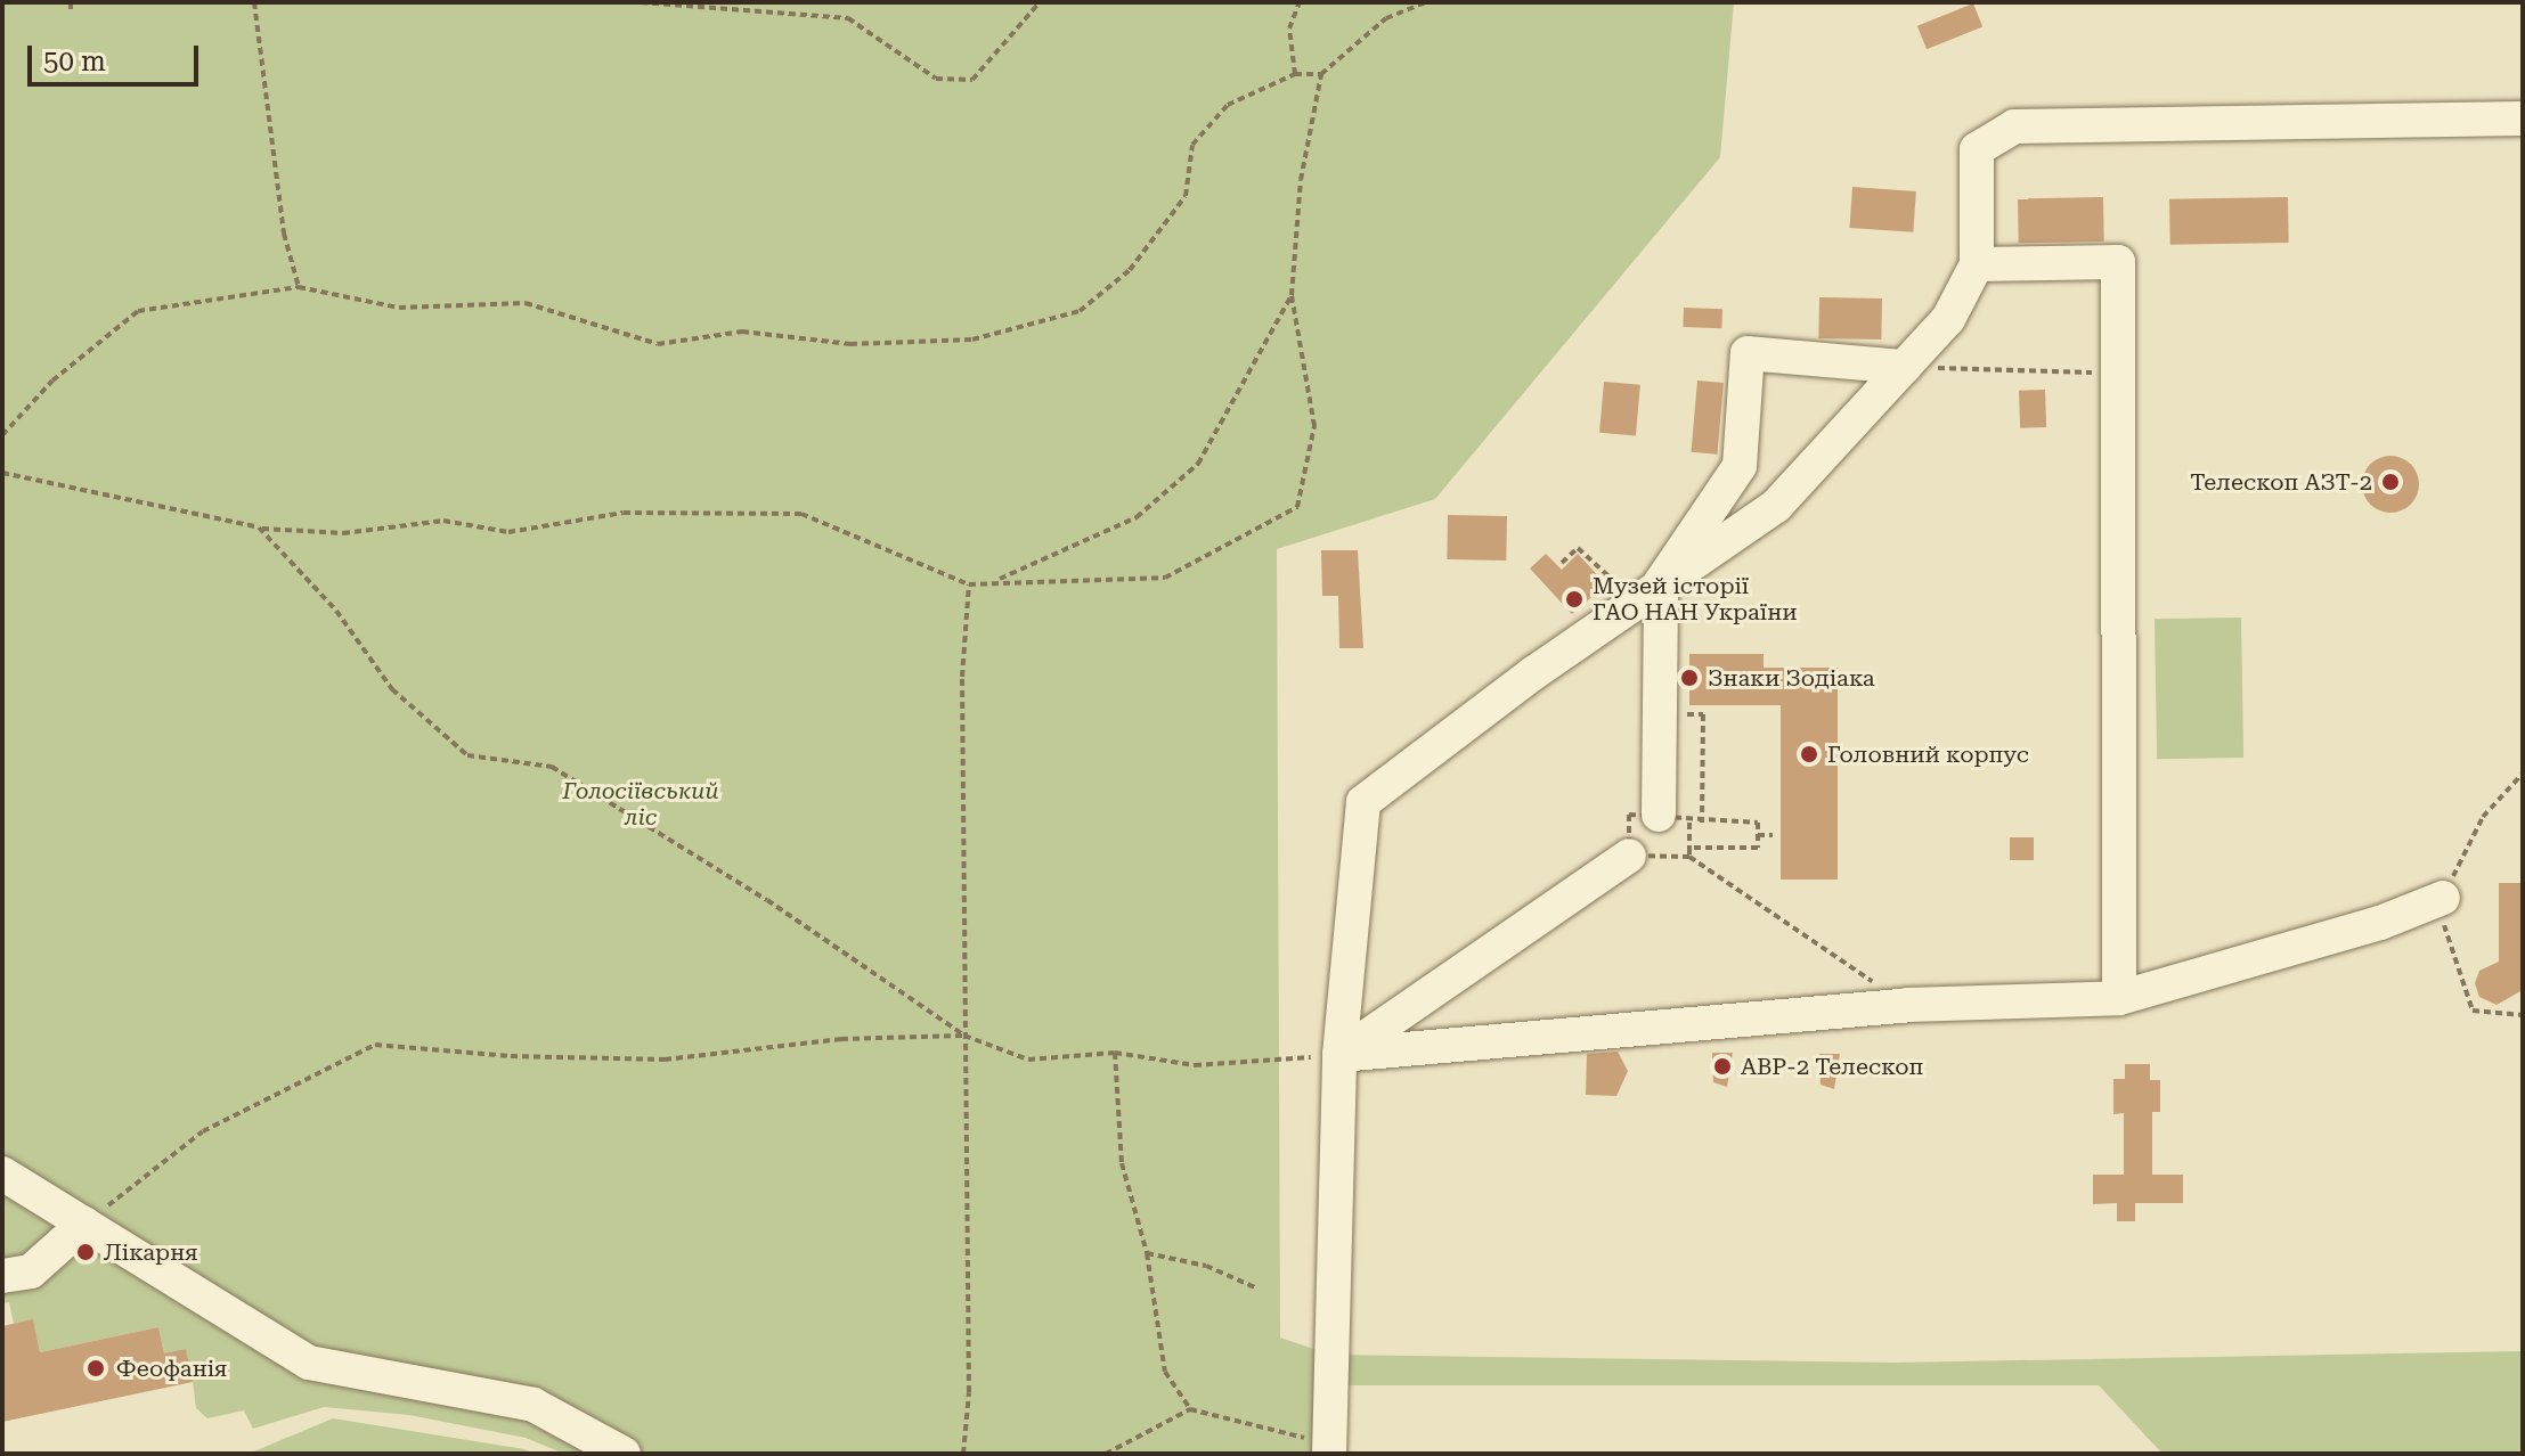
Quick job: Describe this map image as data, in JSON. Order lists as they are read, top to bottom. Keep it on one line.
{"parks":["Голосіївський ліс"],"places":["Телескоп АЗТ-2","Музей історії ГАО НАН України","Знаки Зодіака","Головний корпус","АВР-2 Телескоп","Лікарня","Феофанія"],"scale_bar":"50 m"}
